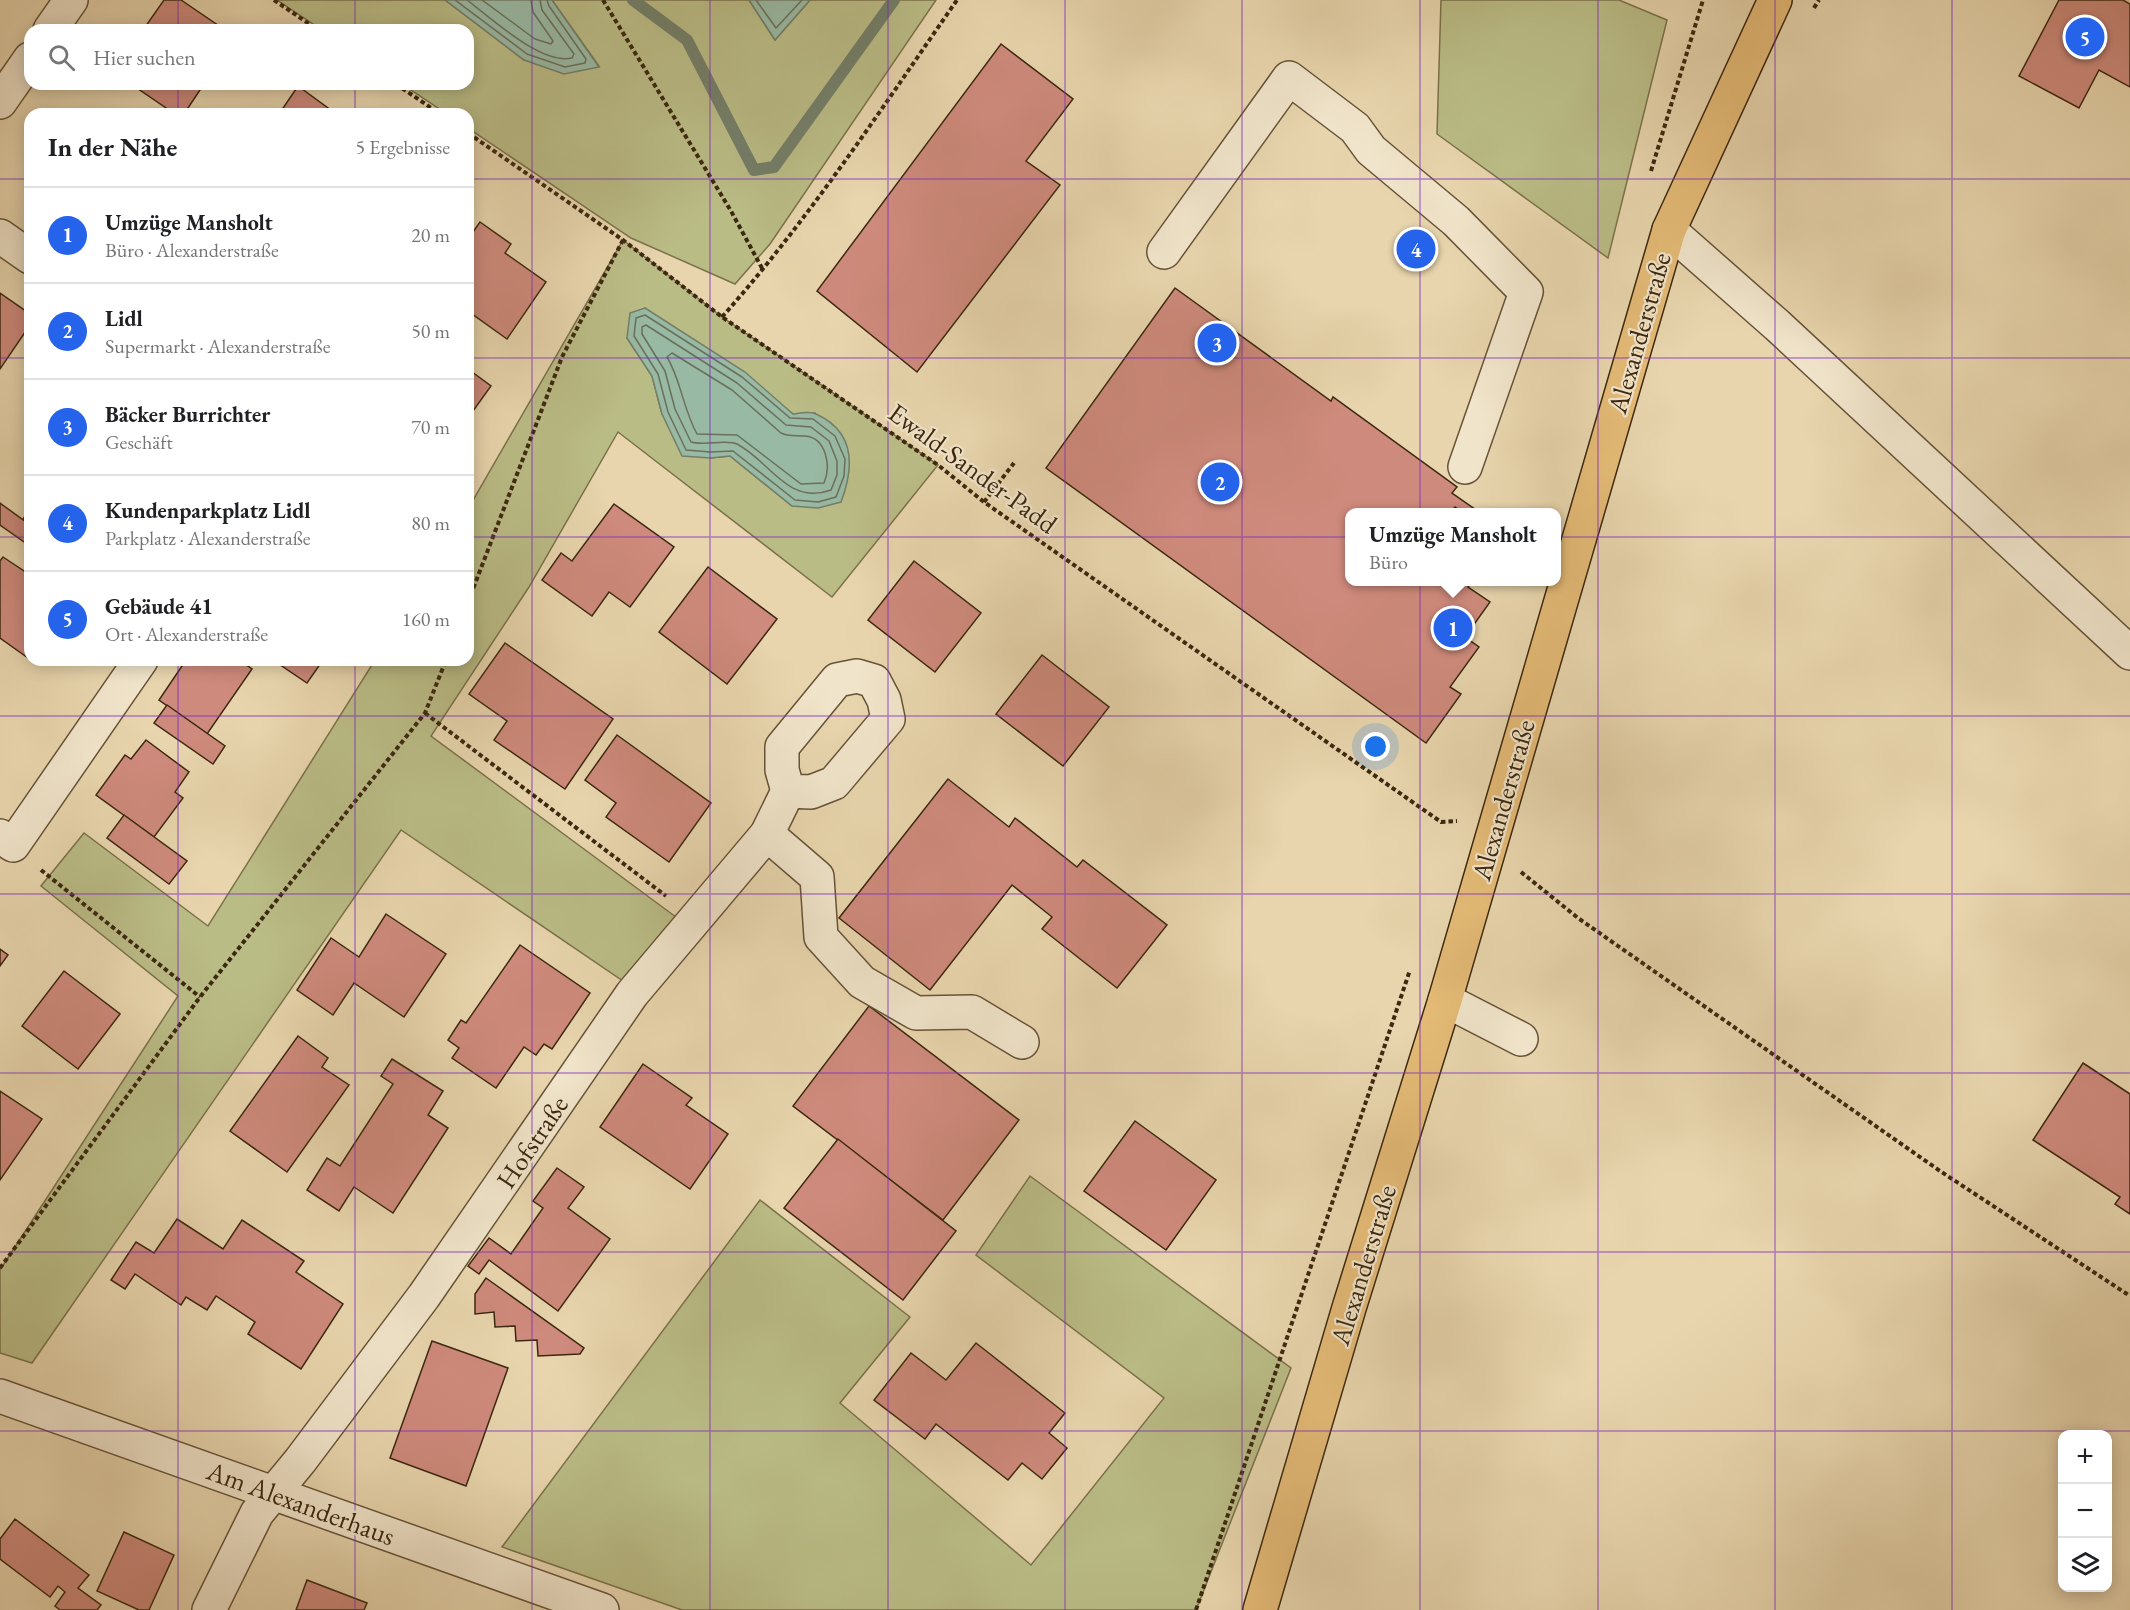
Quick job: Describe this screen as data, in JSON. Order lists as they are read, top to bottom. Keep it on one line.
{"streets":{"main road":["Alexanderstraße"],"street":["Hofstraße","Am Alexanderhaus"],"path":["Ewald-Sander-Padd"]},"crossings":[["Hofstraße","Am Alexanderhaus"]],"page":{"pins":["5","4","3","2","1"],"search":"Hier suchen","heading":["In der Nähe","5 Ergebnisse"],"list":[{"mark":"1","name":"Umzüge Mansholt","note":"Büro · Alexanderstraße","value":"20 m"},{"mark":"2","name":"Lidl","note":"Supermarkt · Alexanderstraße","value":"50 m"},{"mark":"3","name":"Bäcker Burrichter","note":"Geschäft","value":"70 m"},{"mark":"4","name":"Kundenparkplatz Lidl","note":"Parkplatz · Alexanderstraße","value":"80 m"},{"mark":"5","name":"Gebäude 41","note":"Ort · Alexanderstraße","value":"160 m"}],"popup":["Umzüge Mansholt","Büro"],"map_buttons":["+","−"]}}
